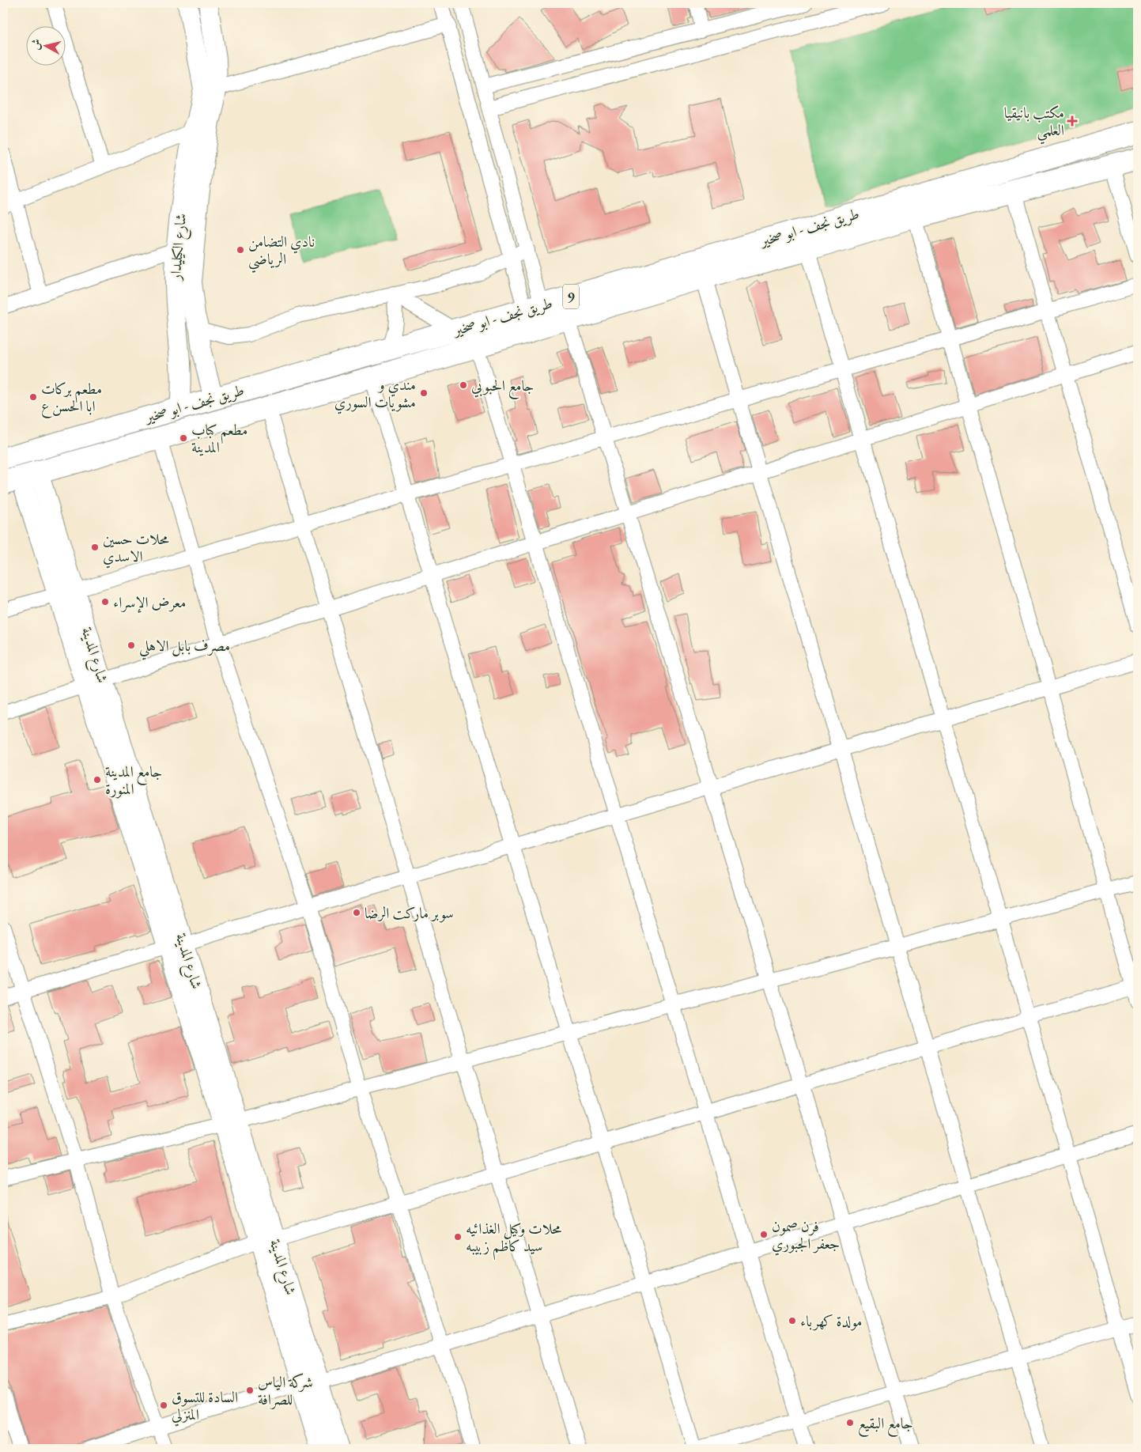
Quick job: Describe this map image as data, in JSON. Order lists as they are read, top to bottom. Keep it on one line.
{"streets":{"highway":["طريق نجف - ابو صخير","9"],"main road":["شارع الكيليدار","شارع المدينة"]},"crossings":[["طريق نجف - ابو صخير","شارع الكيليدار"],["طريق نجف - ابو صخير","شارع المدينة"]],"places":{"health":["مكتب بانيقيا العلمي"],"other":["نادي التضامن الرياضي","جامع الحبوبي","مندي و مشويات السوري","مطعم بركات ابا الحسن ع","مطعم كباب المدينة","محلات حسين الاسدي","معرض الإسراء","مصرف بابل الاهلي","جامع المدينة المنورة","سوبر ماركت الرضا","فرن صمون جعفر الجبوري","محلات وكيل الغذائيه سيد كاظم زبيبه","مولدة كهرباء","شركة الياس للصرافة","السادة للتسوق المنزلي","جامع البقيع"]},"north":"left"}
